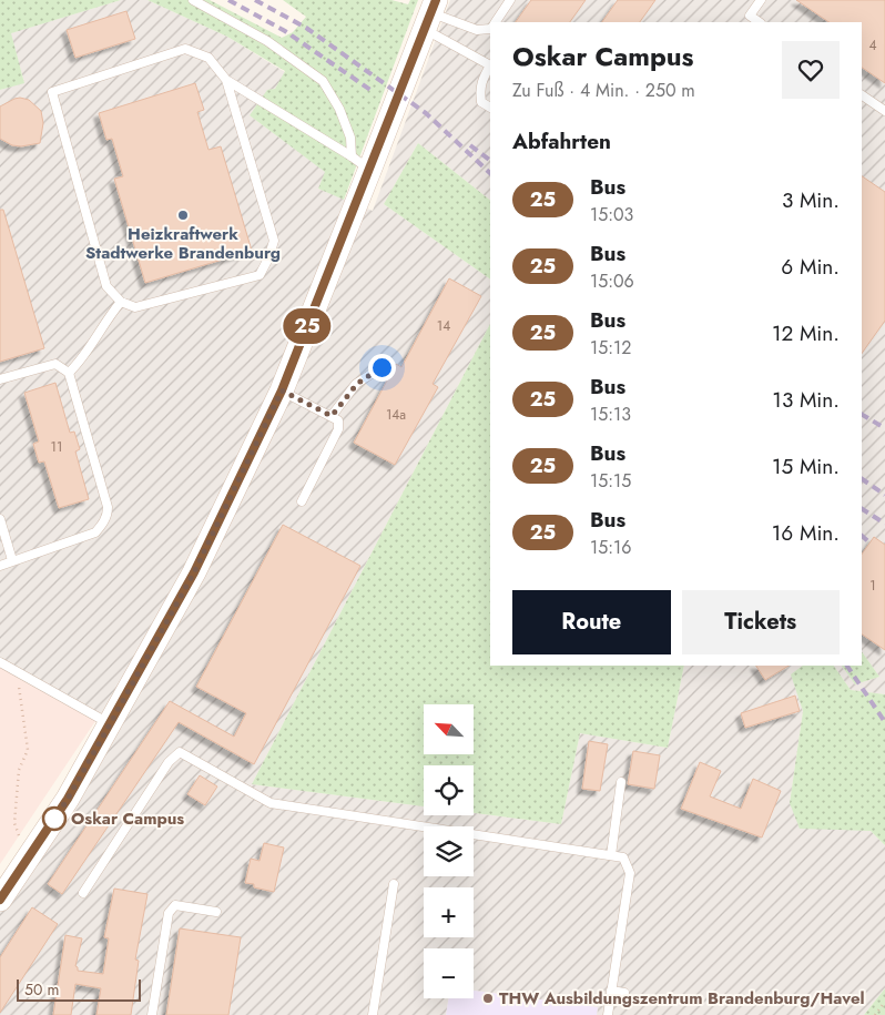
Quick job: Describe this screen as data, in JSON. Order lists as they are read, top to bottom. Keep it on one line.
{"places":["Heizkraftwerk Stadtwerke Brandenburg","Oskar Campus","THW Ausbildungszentrum Brandenburg/Havel"],"lines":["bus line 25"],"house_numbers":["4","14","14a","11","1"],"scale_bar":"50 m","north":"top left","page":{"on_map":"25","heading":[["Oskar Campus","Zu Fuß · 4 Min. · 250 m"],"Abfahrten"],"list":[{"mark":"25","name":"Bus","note":"15:03","value":"3 Min."},{"mark":"25","name":"Bus","note":"15:06","value":"6 Min."},{"mark":"25","name":"Bus","note":"15:12","value":"12 Min."},{"mark":"25","name":"Bus","note":"15:13","value":"13 Min."},{"mark":"25","name":"Bus","note":"15:15","value":"15 Min."},{"mark":"25","name":"Bus","note":"15:16","value":"16 Min."}],"buttons":["Route","Tickets"],"map_buttons":["+","−"],"scale":"50 m"}}
